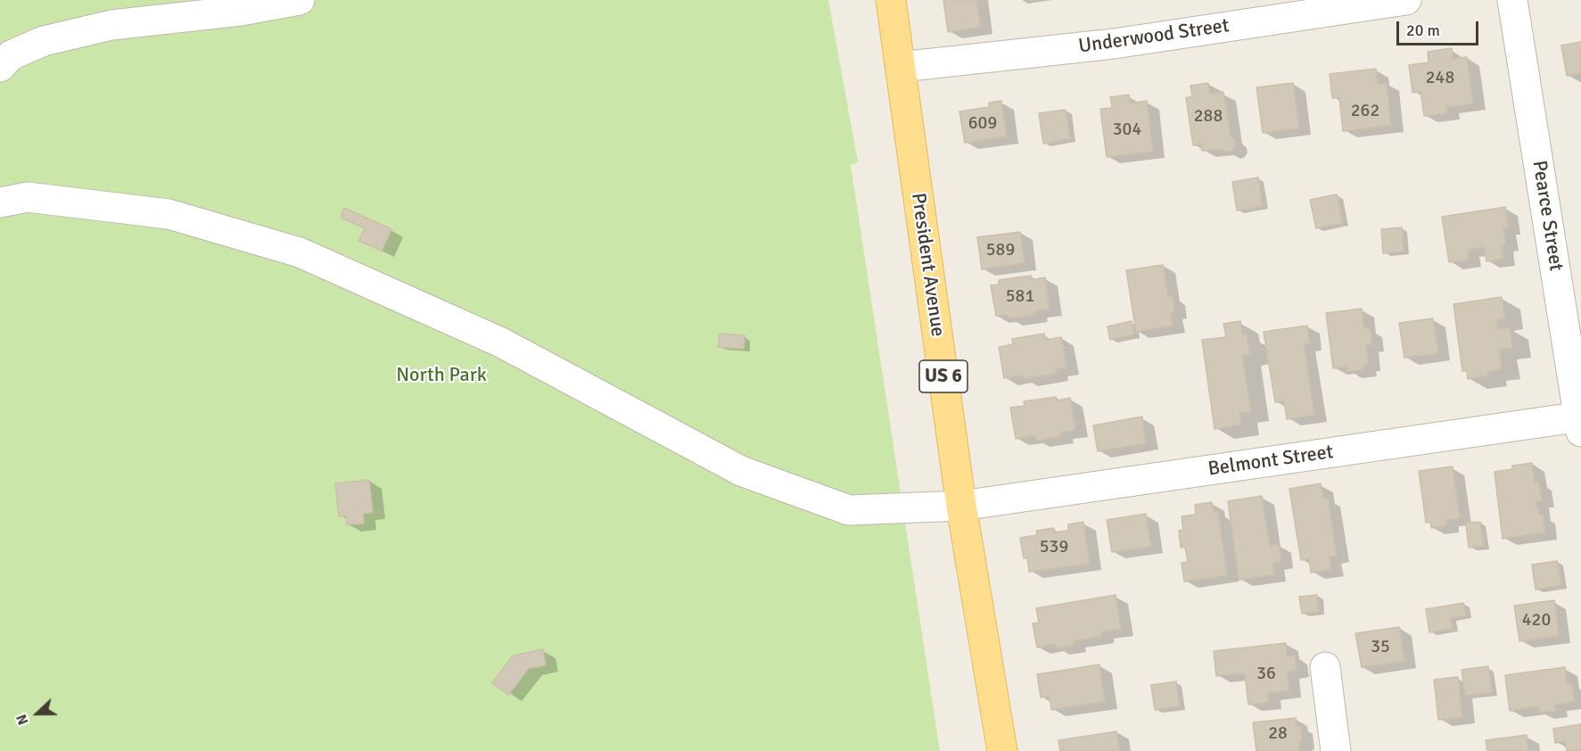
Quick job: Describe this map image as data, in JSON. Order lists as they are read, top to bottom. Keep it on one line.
{"streets":{"main road":["President Avenue","US 6"],"street":["Underwood Street","Pearce Street","Belmont Street"]},"crossings":[["Underwood Street","President Avenue"],["Pearce Street","Belmont Street"],["President Avenue","Belmont Street"]],"parks":["North Park"],"house_numbers":["248","262","288","609","304","589","581","539","420","35","36","28"],"scale_bar":"20 m","north":"left"}
